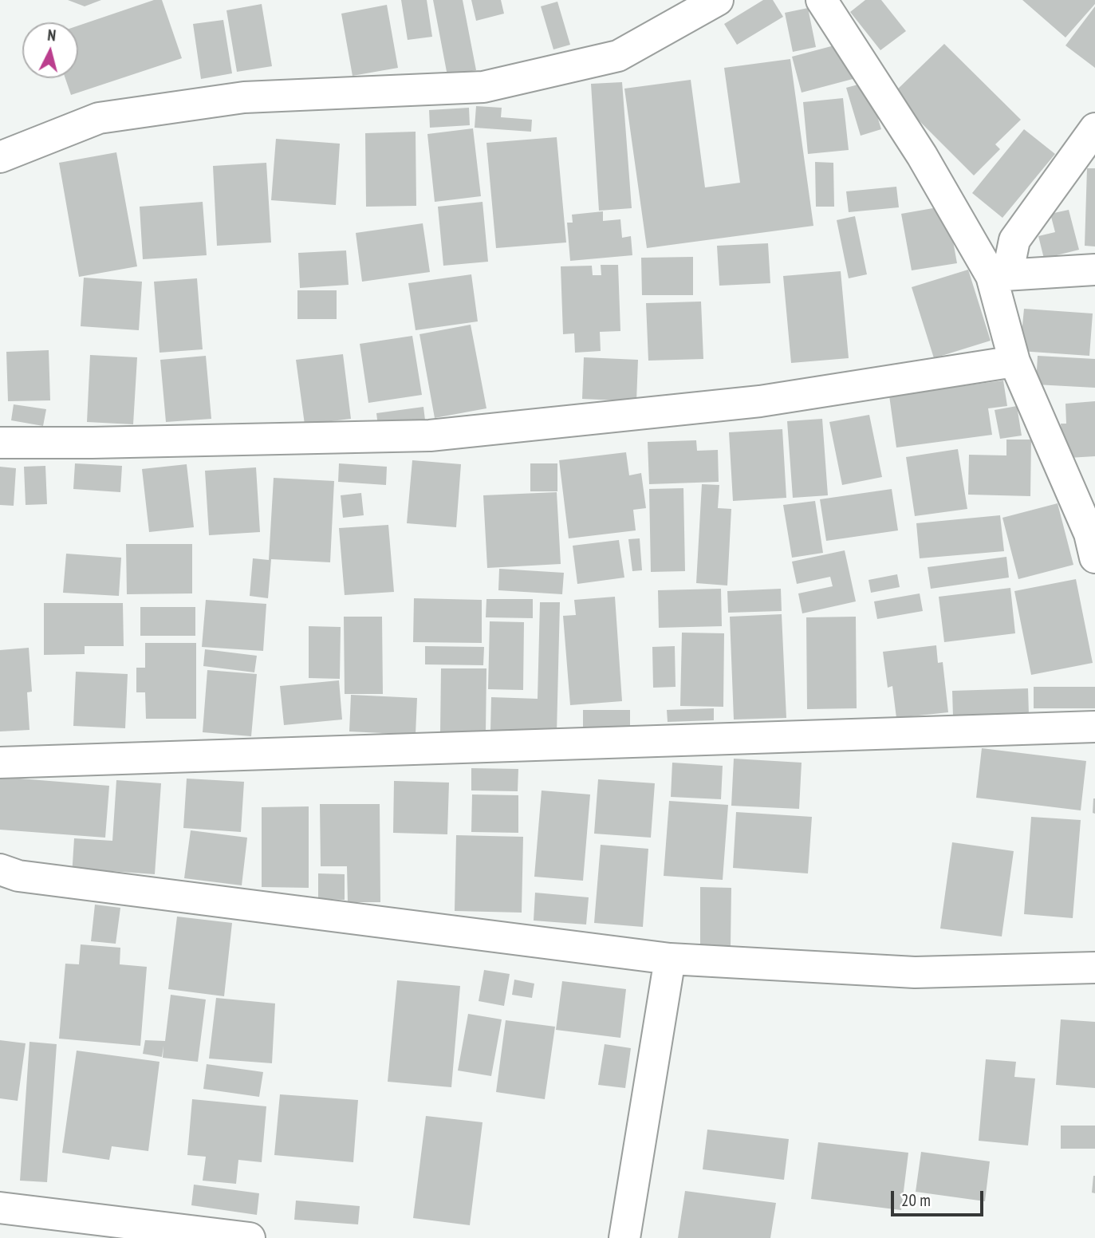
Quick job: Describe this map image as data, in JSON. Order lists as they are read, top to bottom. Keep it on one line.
{"scale_bar":"20 m","north":"top"}
